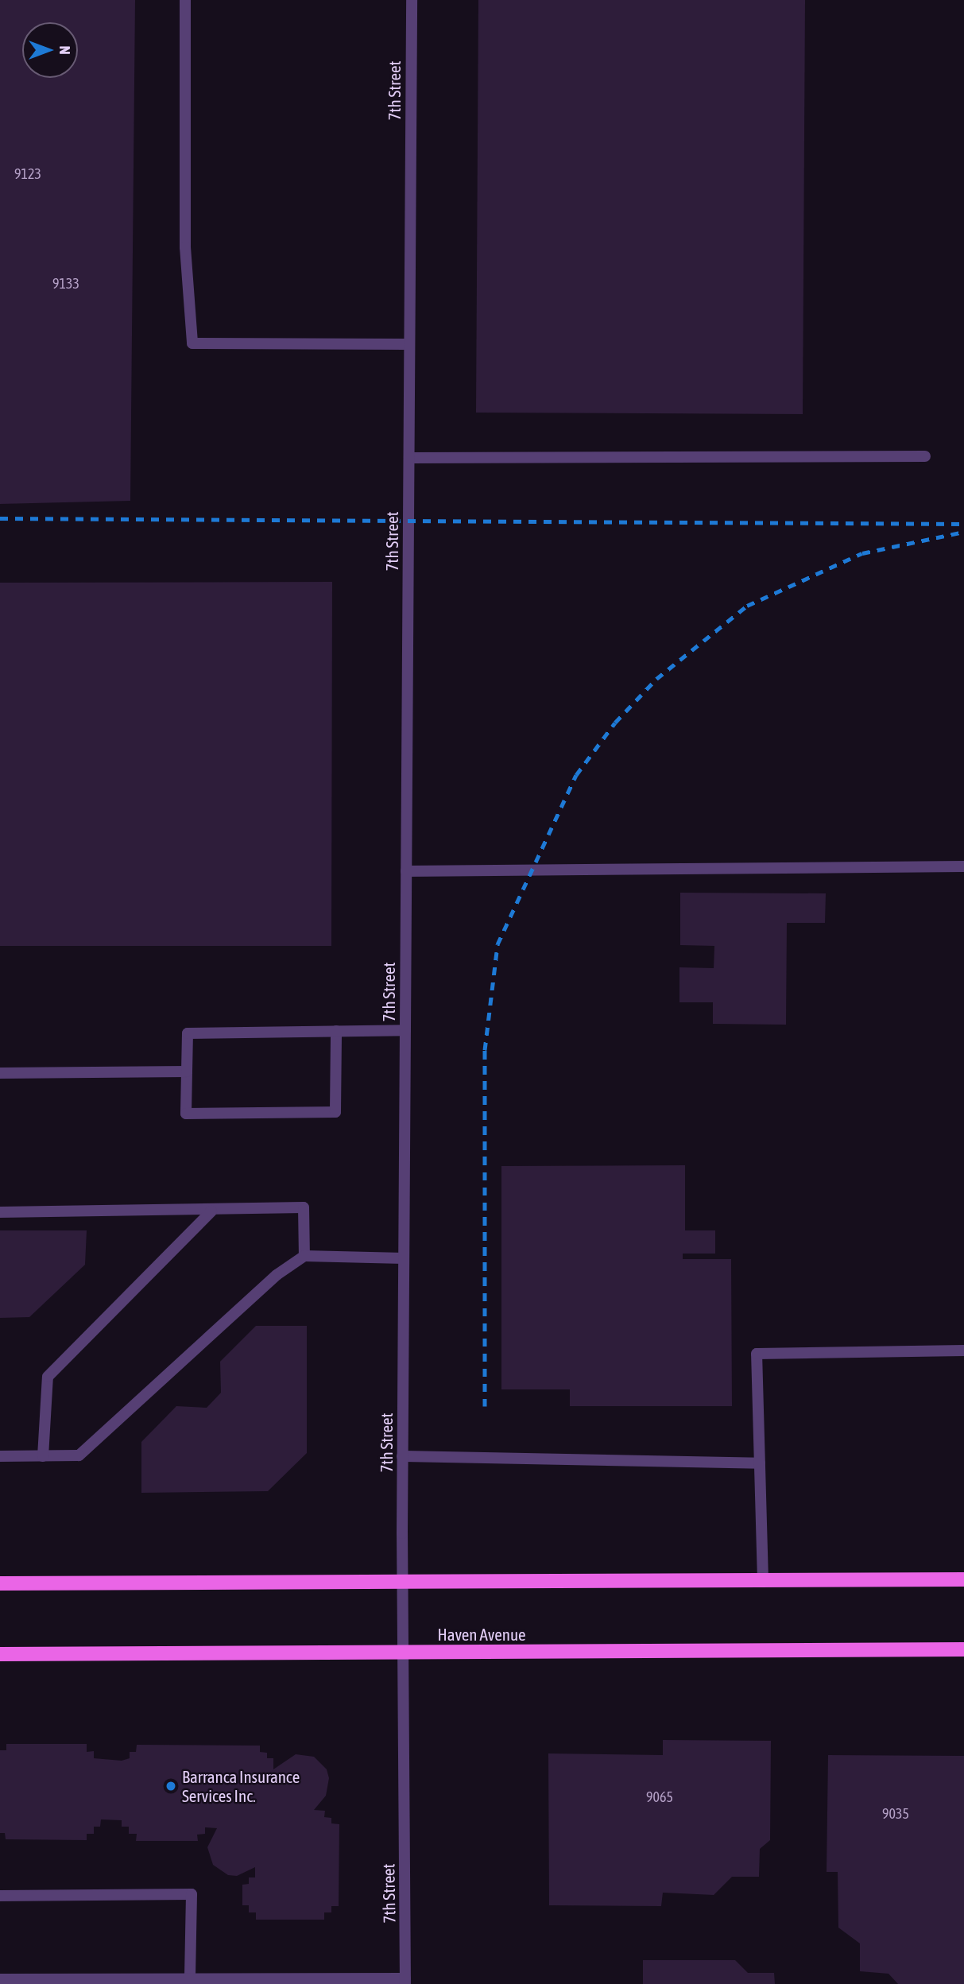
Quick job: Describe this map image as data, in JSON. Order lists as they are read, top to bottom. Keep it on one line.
{"streets":{"main road":["Haven Avenue"],"street":["7th Street"]},"crossings":[["7th Street","Haven Avenue"]],"places":["Barranca Insurance Services Inc."],"house_numbers":["9123","9133","9065","9035"],"north":"right"}
